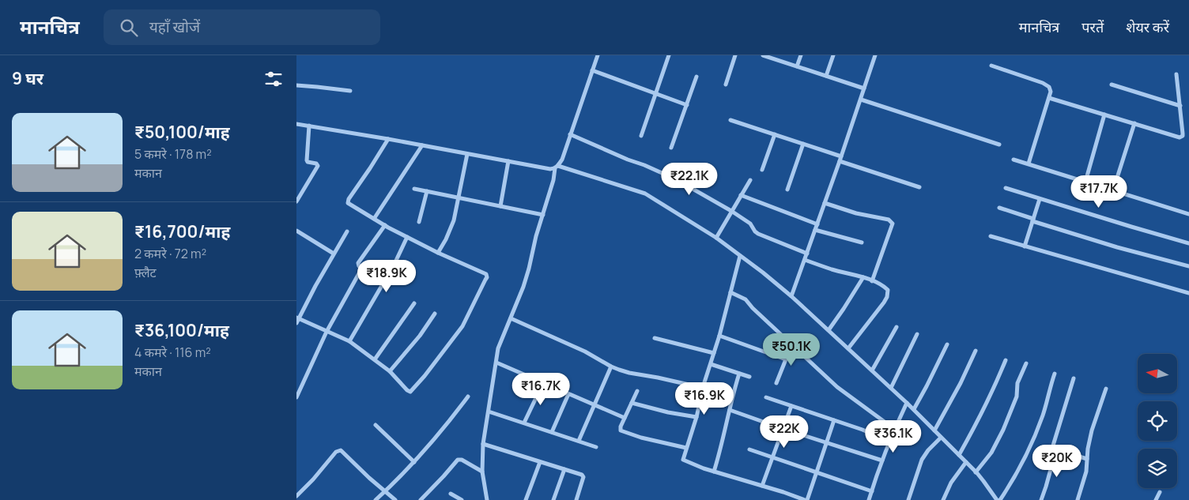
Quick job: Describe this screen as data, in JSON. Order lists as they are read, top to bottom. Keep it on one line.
{"north":"left","page":{"header":"मानचित्र","search":"यहाँ खोजें","nav":["मानचित्र","परतें","शेयर करें"],"heading":"9 घर","list":[{"name":"₹50,100/माह","note":"5 कमरे · 178 m² · मकान"},{"name":"₹16,700/माह","note":"2 कमरे · 72 m² · फ़्लैट"},{"name":"₹36,100/माह","note":"4 कमरे · 116 m² · मकान"}],"price":["₹22.1K","₹17.7K","₹18.9K","₹50.1K","₹16.7K","₹16.9K","₹22K","₹36.1K","₹20K"]}}
